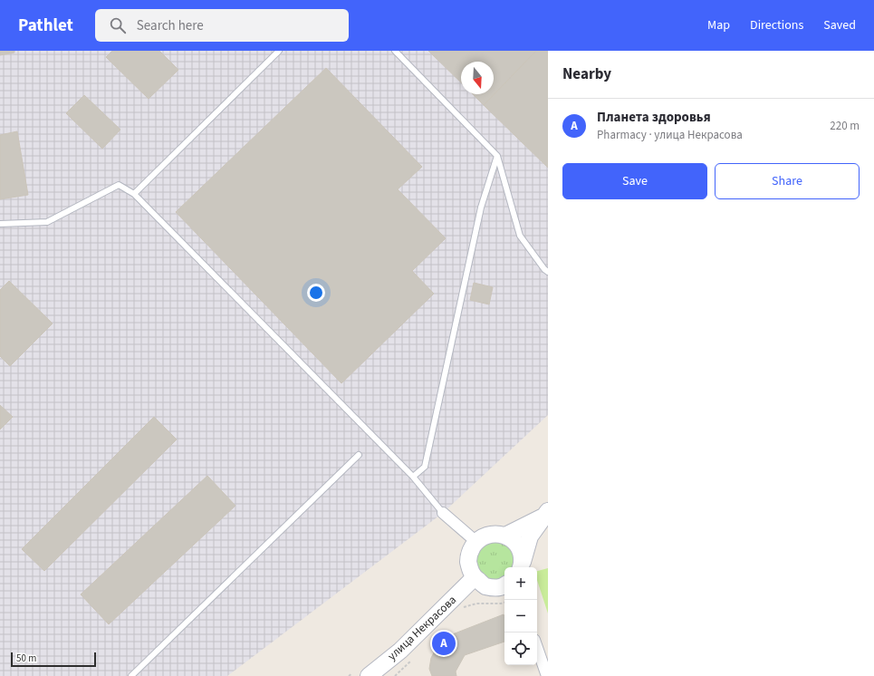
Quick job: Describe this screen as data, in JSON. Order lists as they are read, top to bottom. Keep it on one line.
{"streets":{"street":["улица Некрасова"]},"scale_bar":"50 m","north":"bottom","page":{"header":"Pathlet","search":"Search here","nav":["Map","Directions","Saved"],"heading":"Nearby","list":[{"mark":"A","name":"Планета здоровья","note":"Pharmacy · улица Некрасова","value":"220 m"}],"buttons":["Save","Share"],"map_buttons":["+","−"],"pins":"A","scale":"50 m"}}
